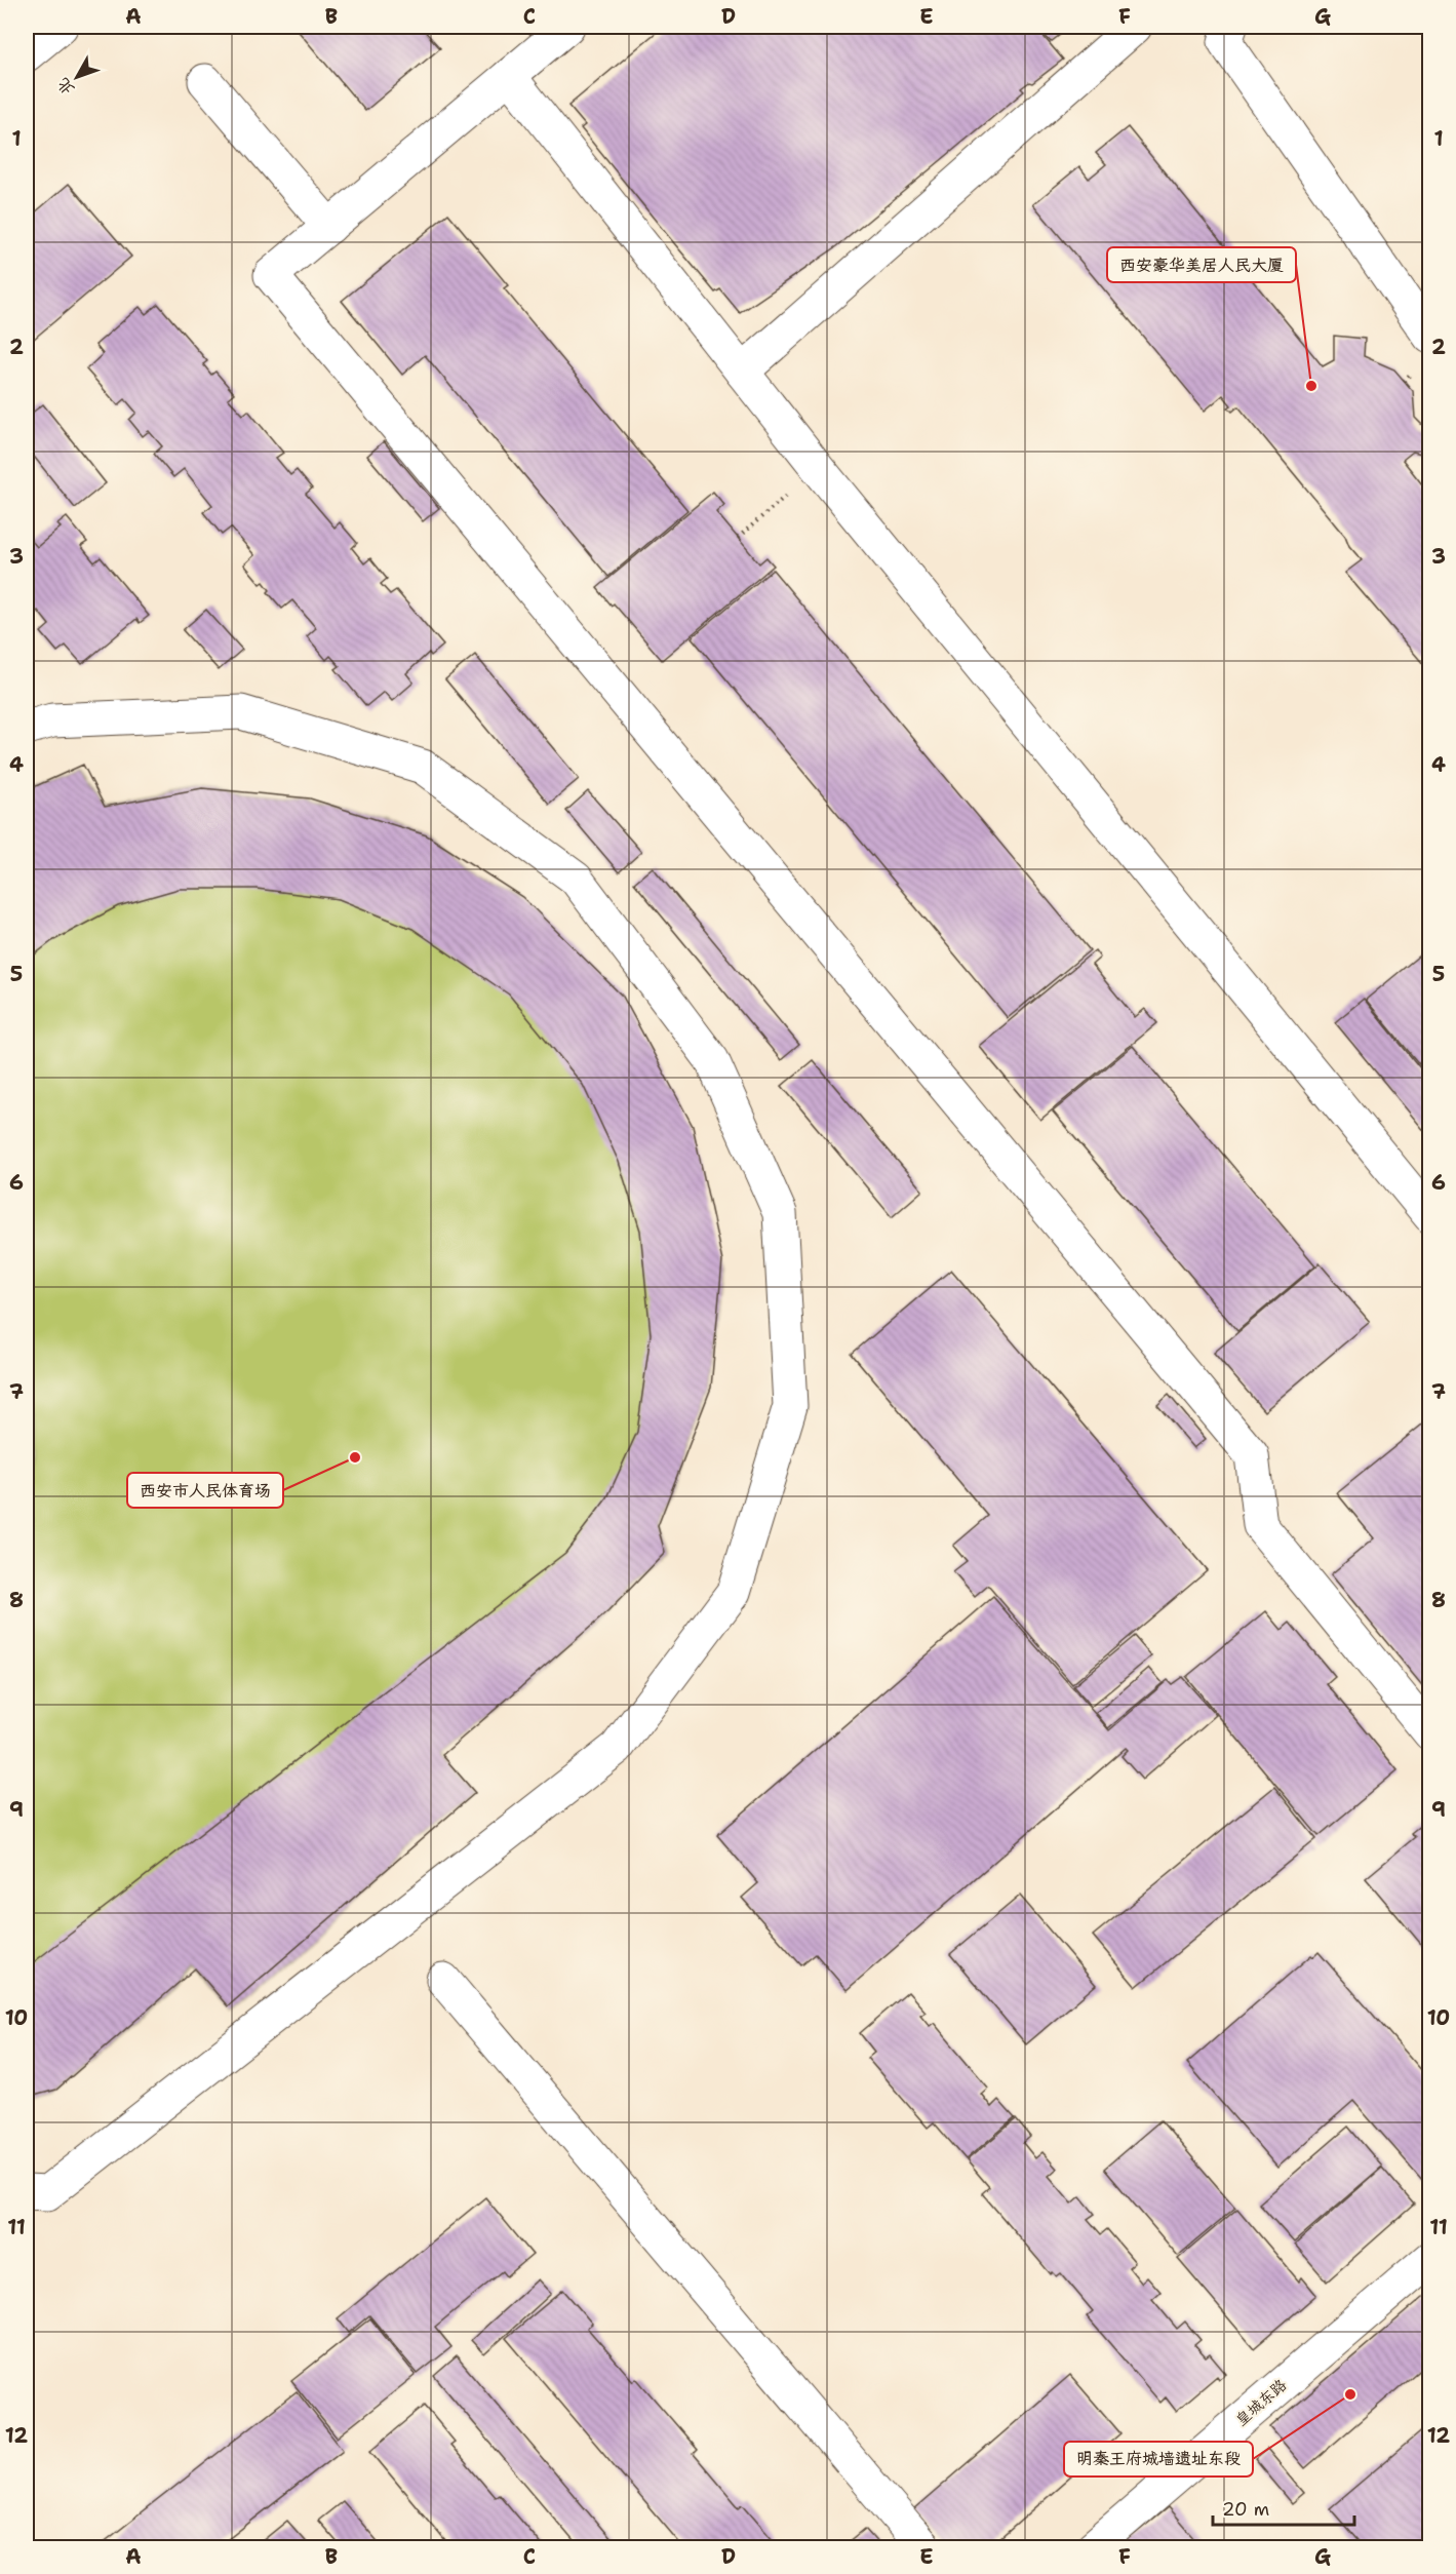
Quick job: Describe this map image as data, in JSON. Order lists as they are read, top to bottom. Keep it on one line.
{"streets":{"street":["皇城东路"]},"places":["西安豪华美居人民大厦","西安市人民体育场","明秦王府城墙遗址东段"],"scale_bar":"20 m","north":"bottom left","grid":{"columns":["A","B","C","D","E","F","G"],"rows":["1","2","3","4","5","6","7","8","9","10","11","12"]}}
